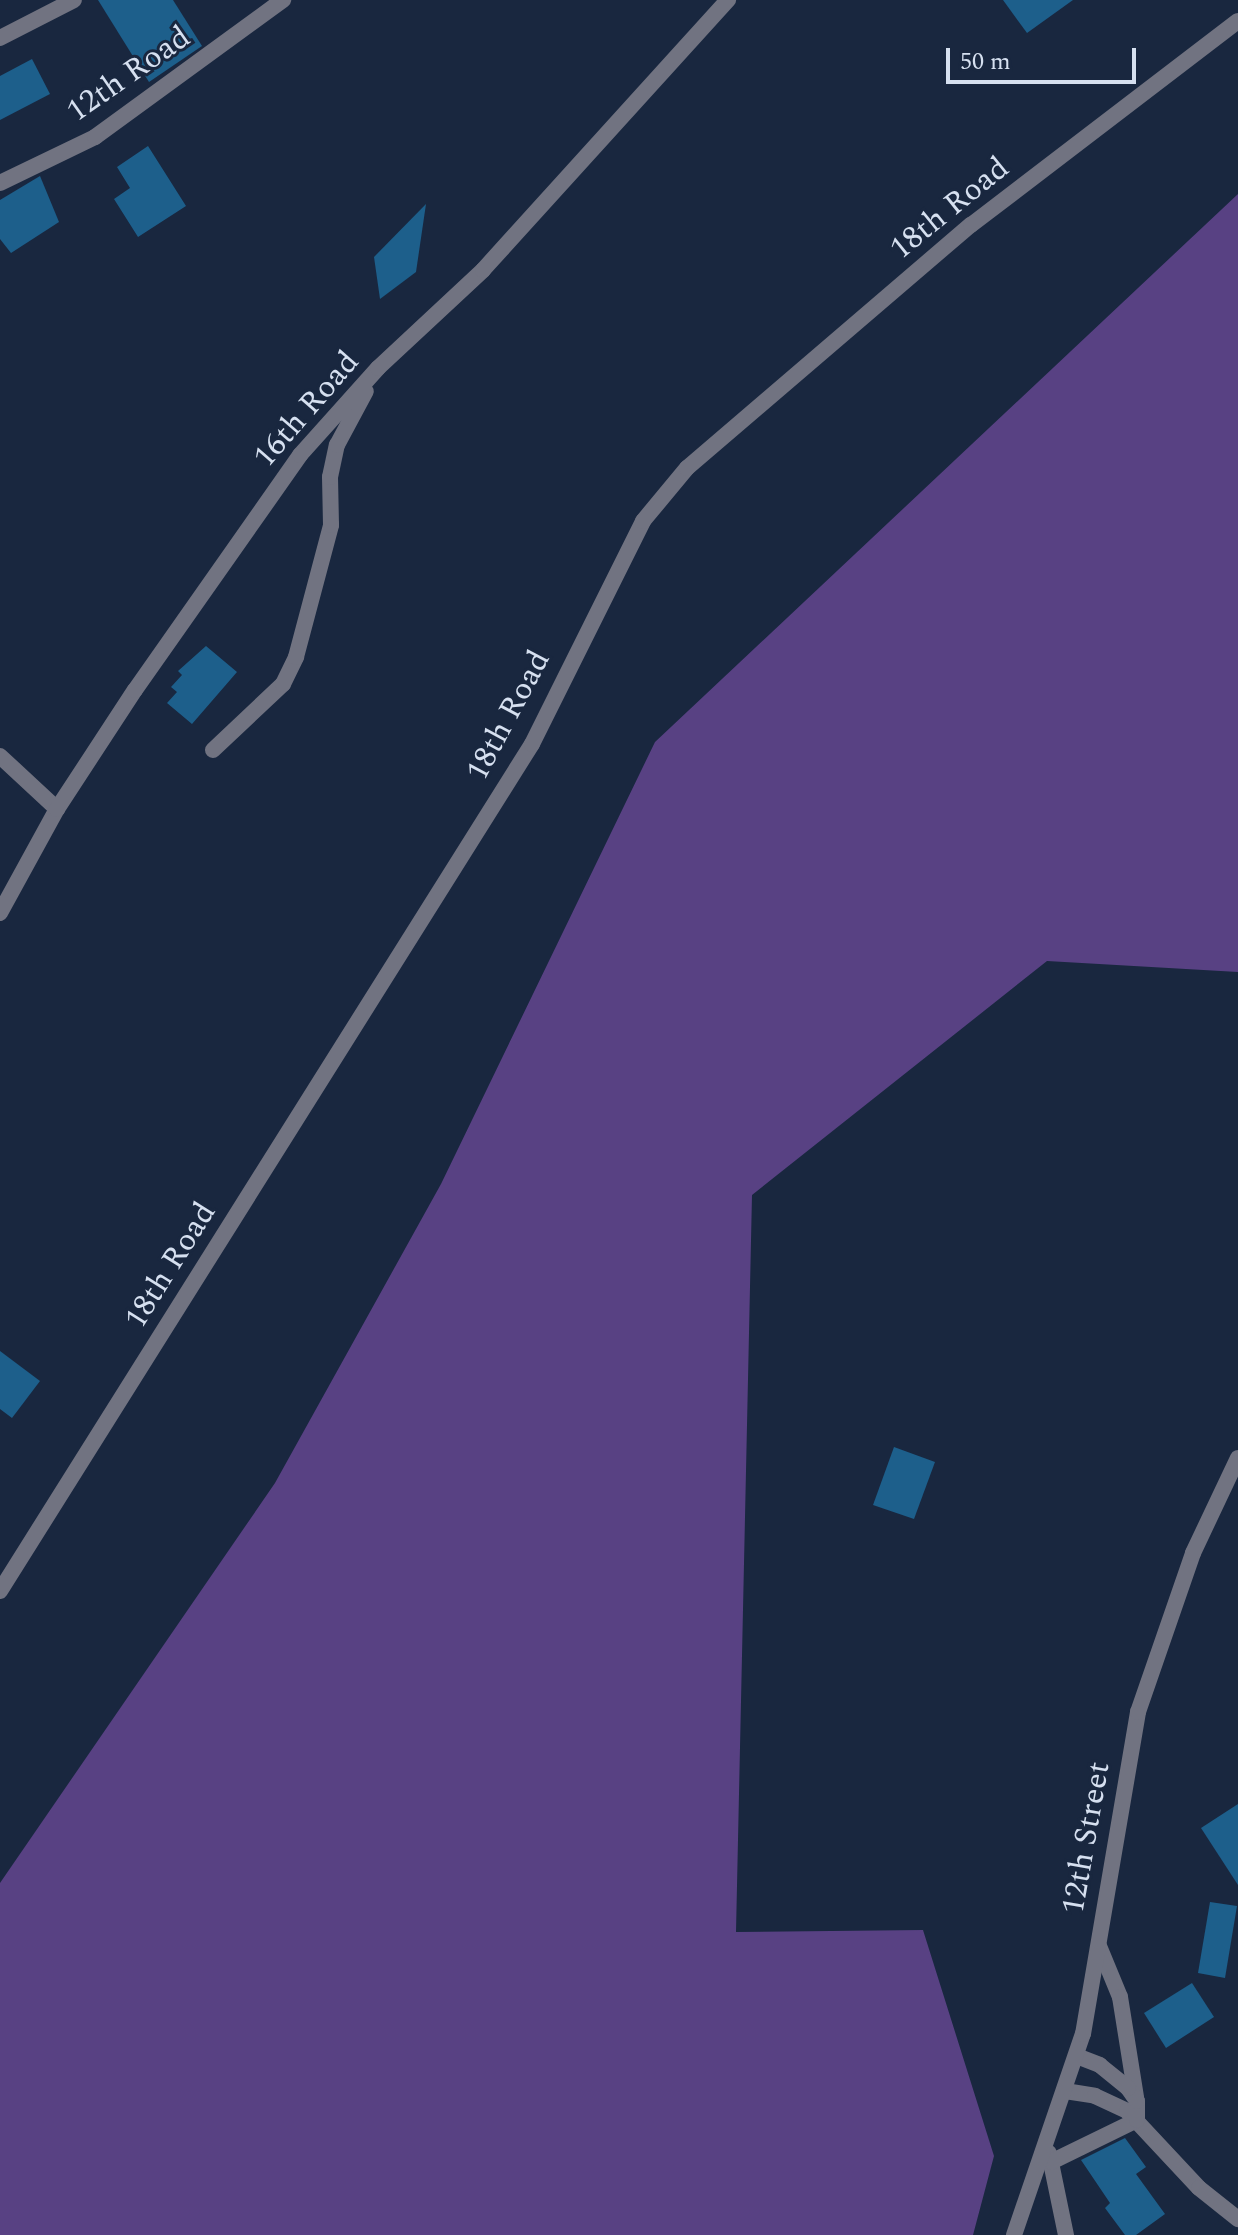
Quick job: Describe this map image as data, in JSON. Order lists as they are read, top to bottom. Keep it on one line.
{"streets":{"street":["12th Road","18th Road","16th Road","12th Street"]},"scale_bar":"50 m"}
